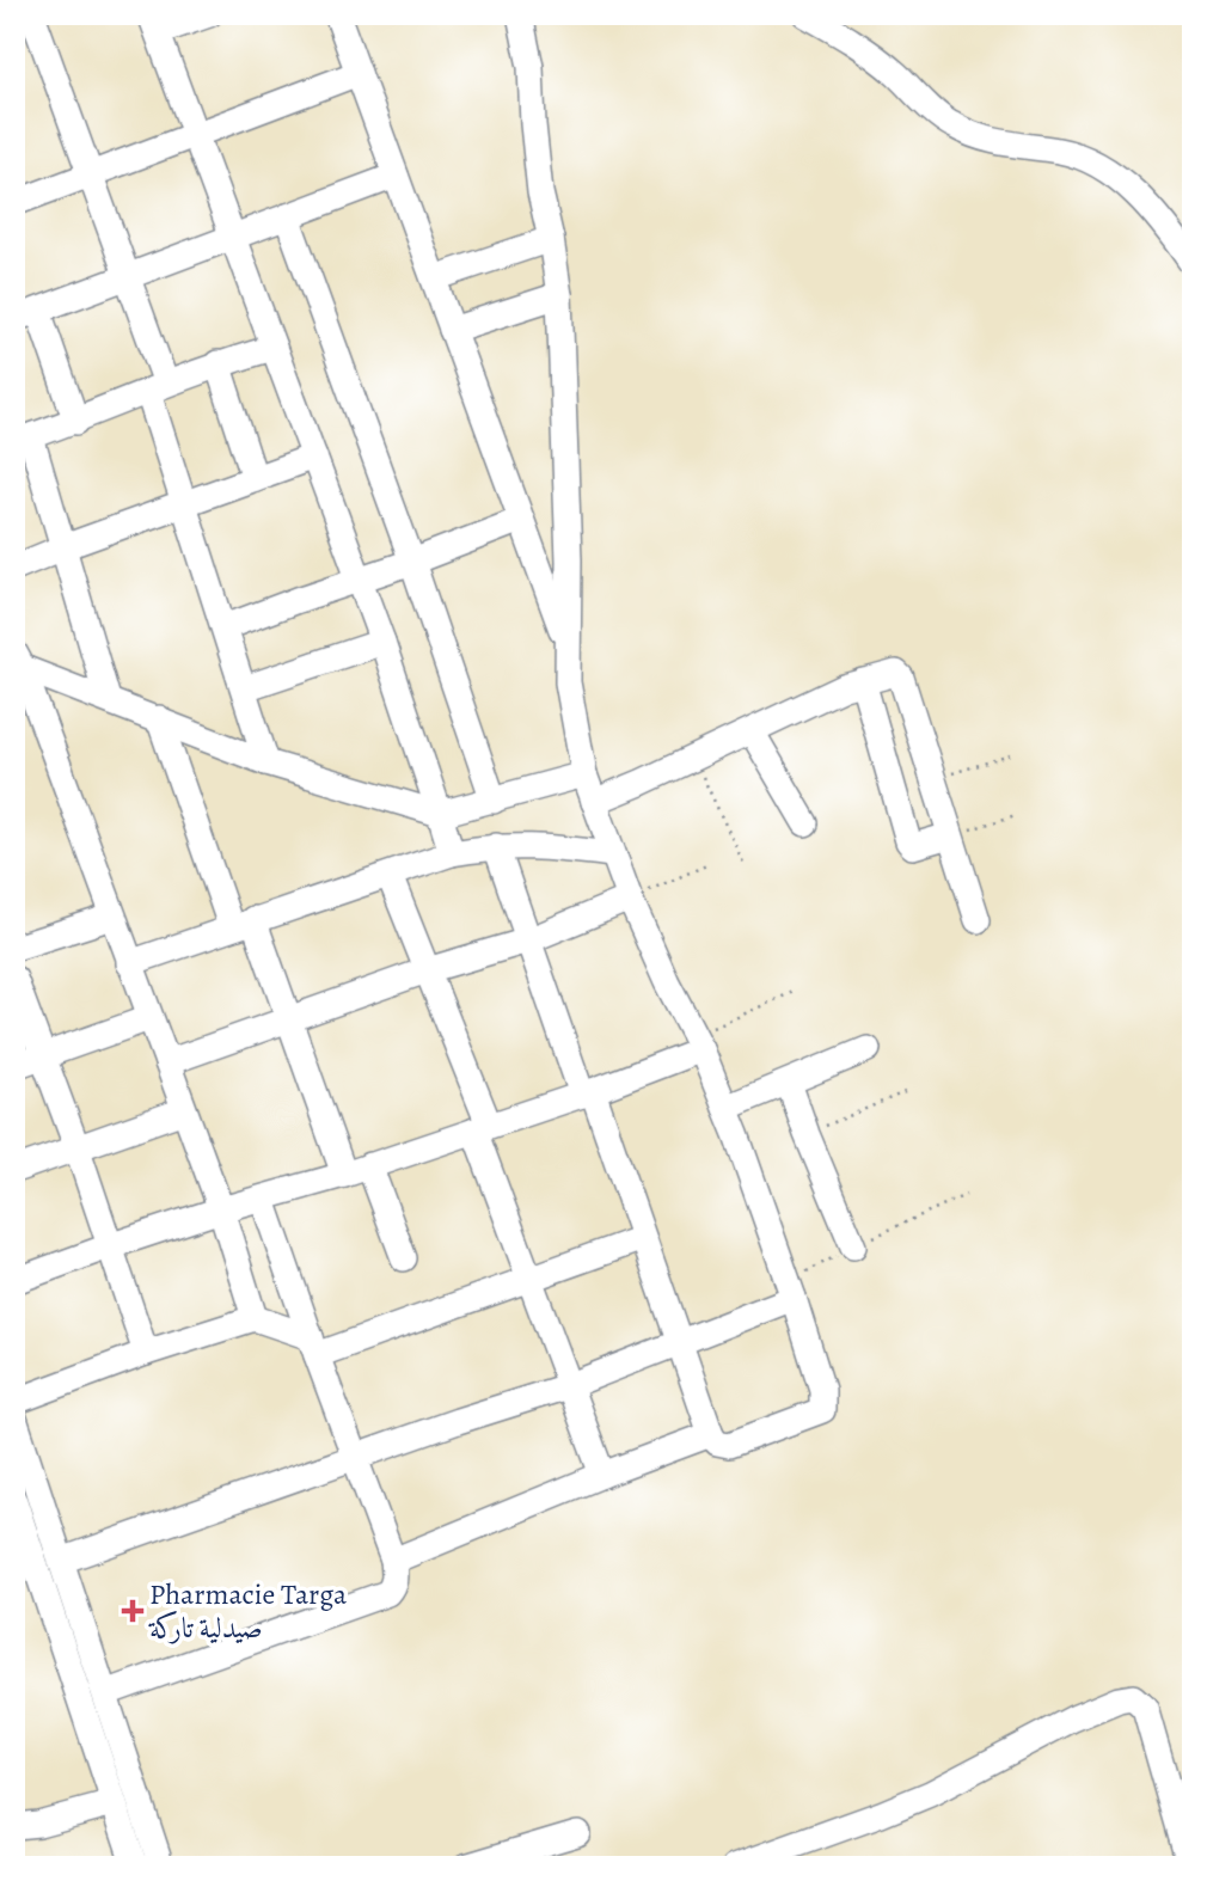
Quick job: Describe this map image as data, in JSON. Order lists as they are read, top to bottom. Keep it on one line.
{"places":{"health":["Pharmacie Targa صيدلية تاركة"]}}
